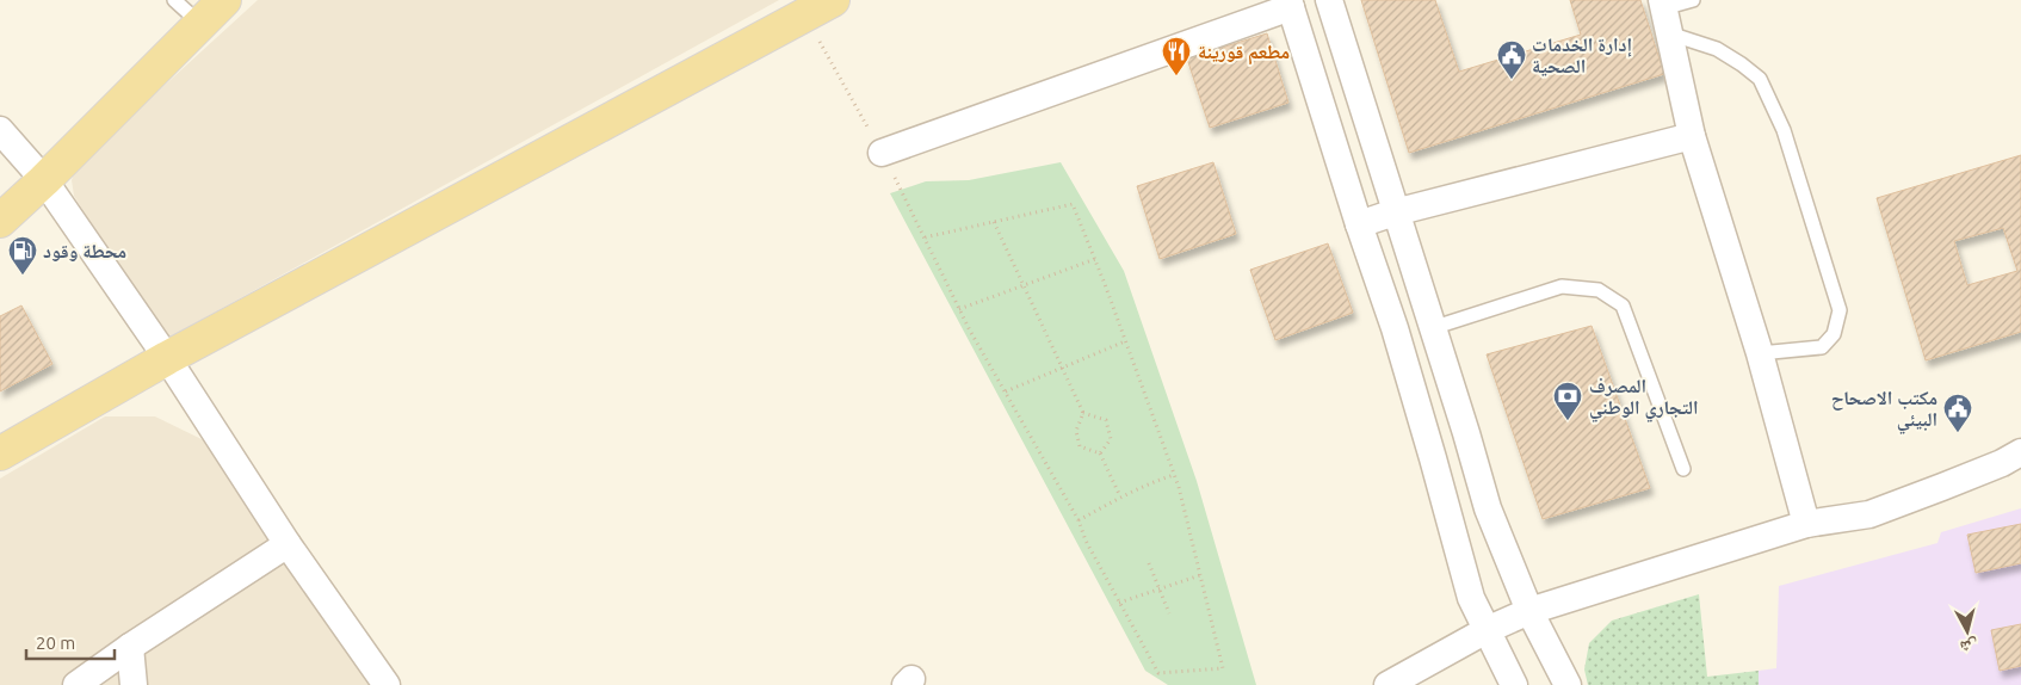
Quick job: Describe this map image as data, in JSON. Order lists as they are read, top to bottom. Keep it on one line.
{"places":{"restaurant":["مطعم قورينة"],"public building":["إدارة الخدمات الصحية","مكتب الاصحاح البيئي"],"fuel station":["محطة وقود"],"bank":["المصرف التجاري الوطني"]},"scale_bar":"20 m","north":"bottom"}
